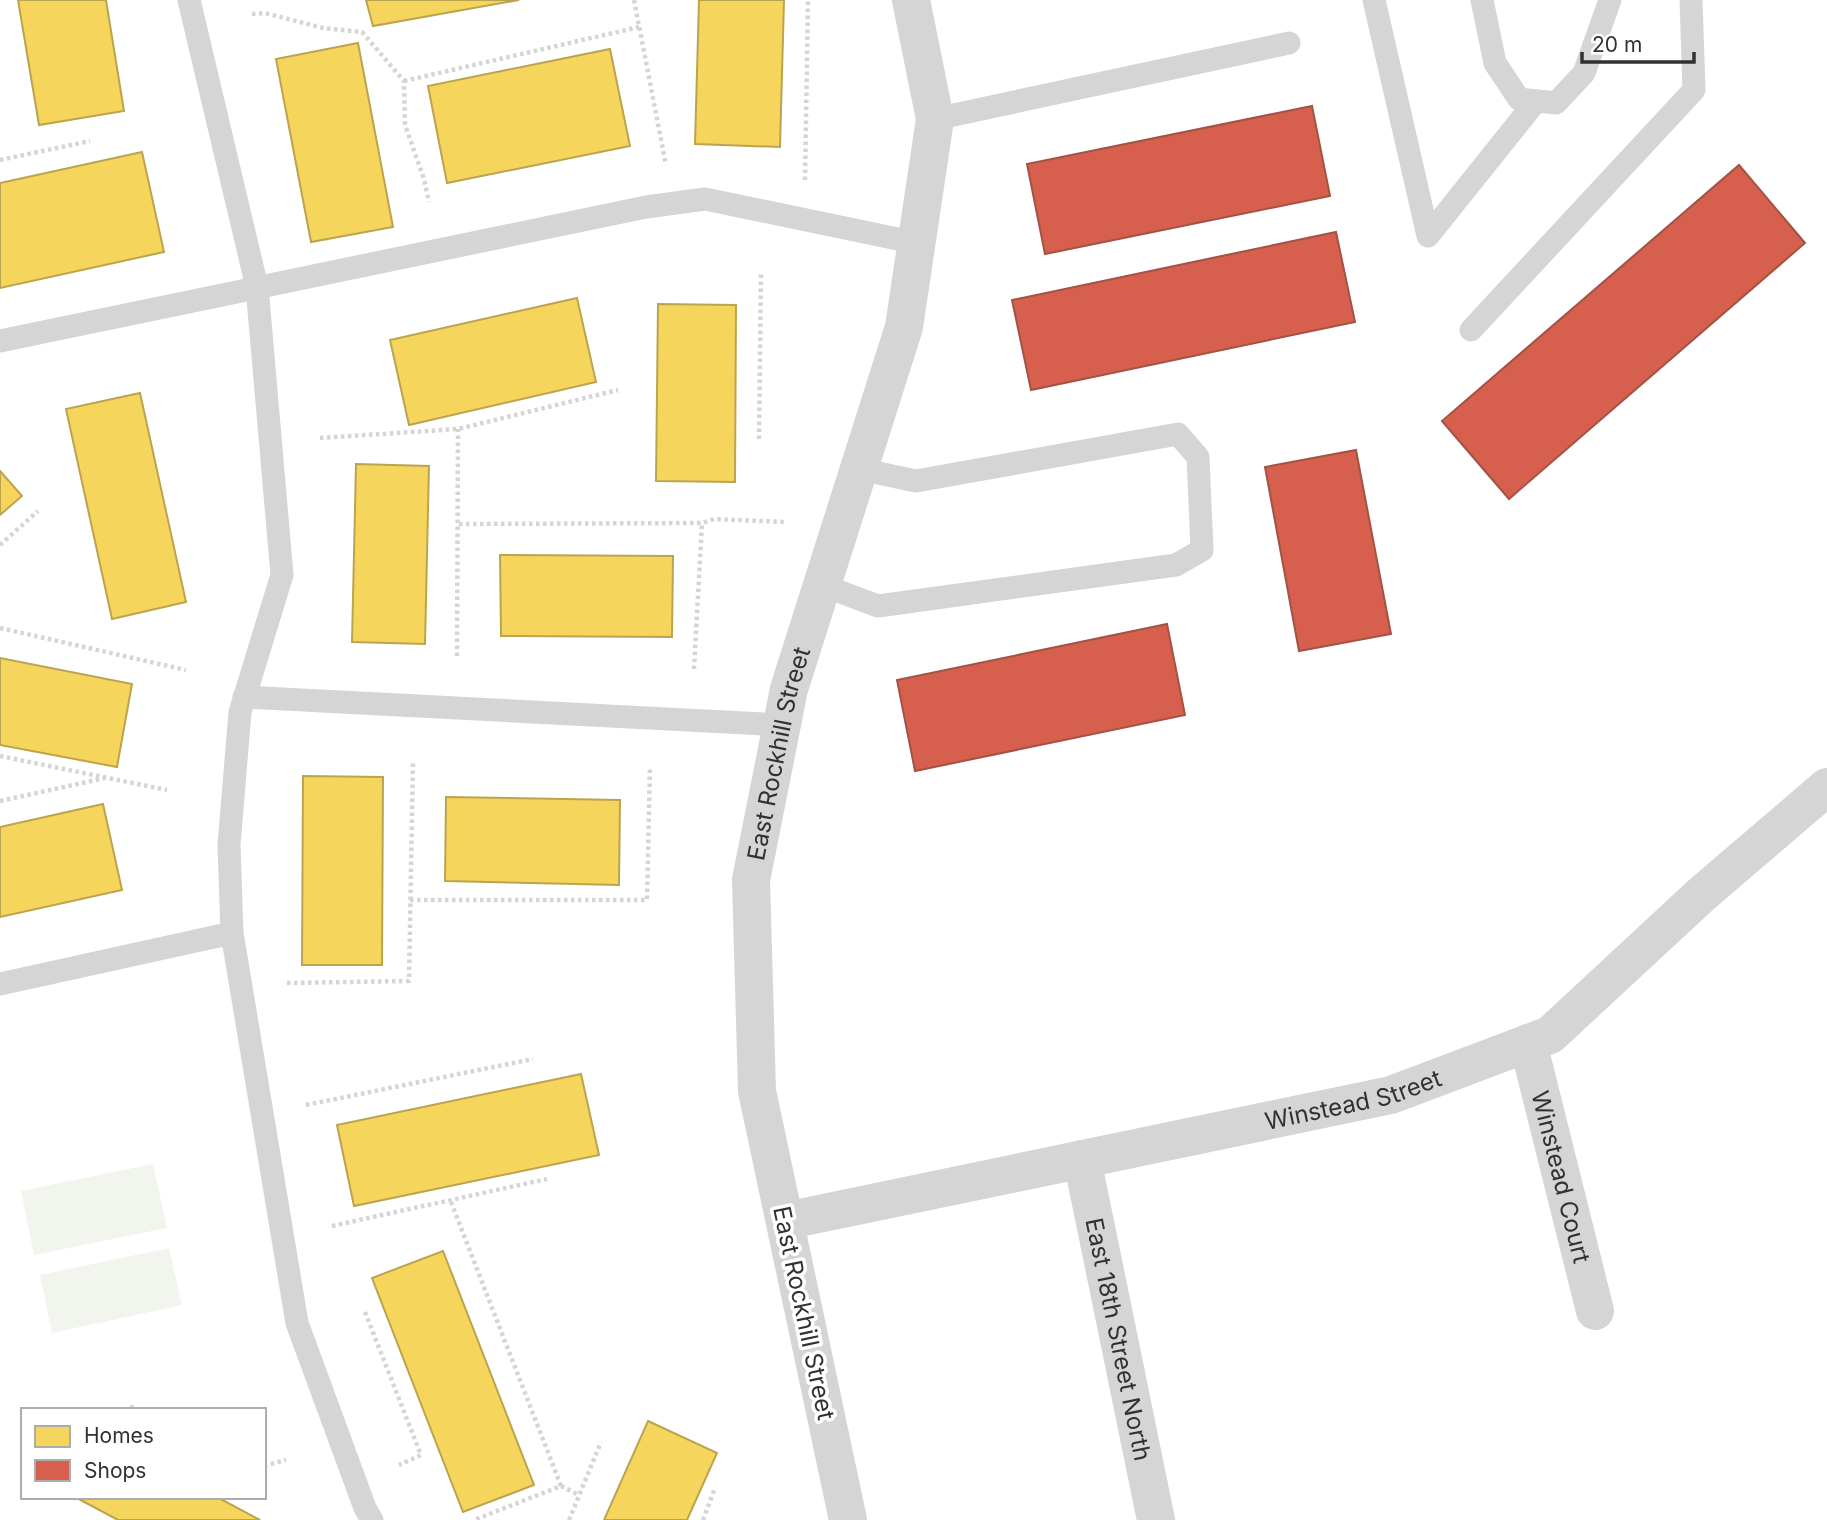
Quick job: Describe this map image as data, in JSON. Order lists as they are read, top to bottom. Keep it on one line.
{"streets":{"street":["East Rockhill Street","Winstead Street","Winstead Court","East 18th Street North"]},"crossings":[["East Rockhill Street","Winstead Street"],["Winstead Street","Winstead Court"],["Winstead Street","East 18th Street North"]],"legend":["Homes","Shops"],"scale_bar":"20 m"}
